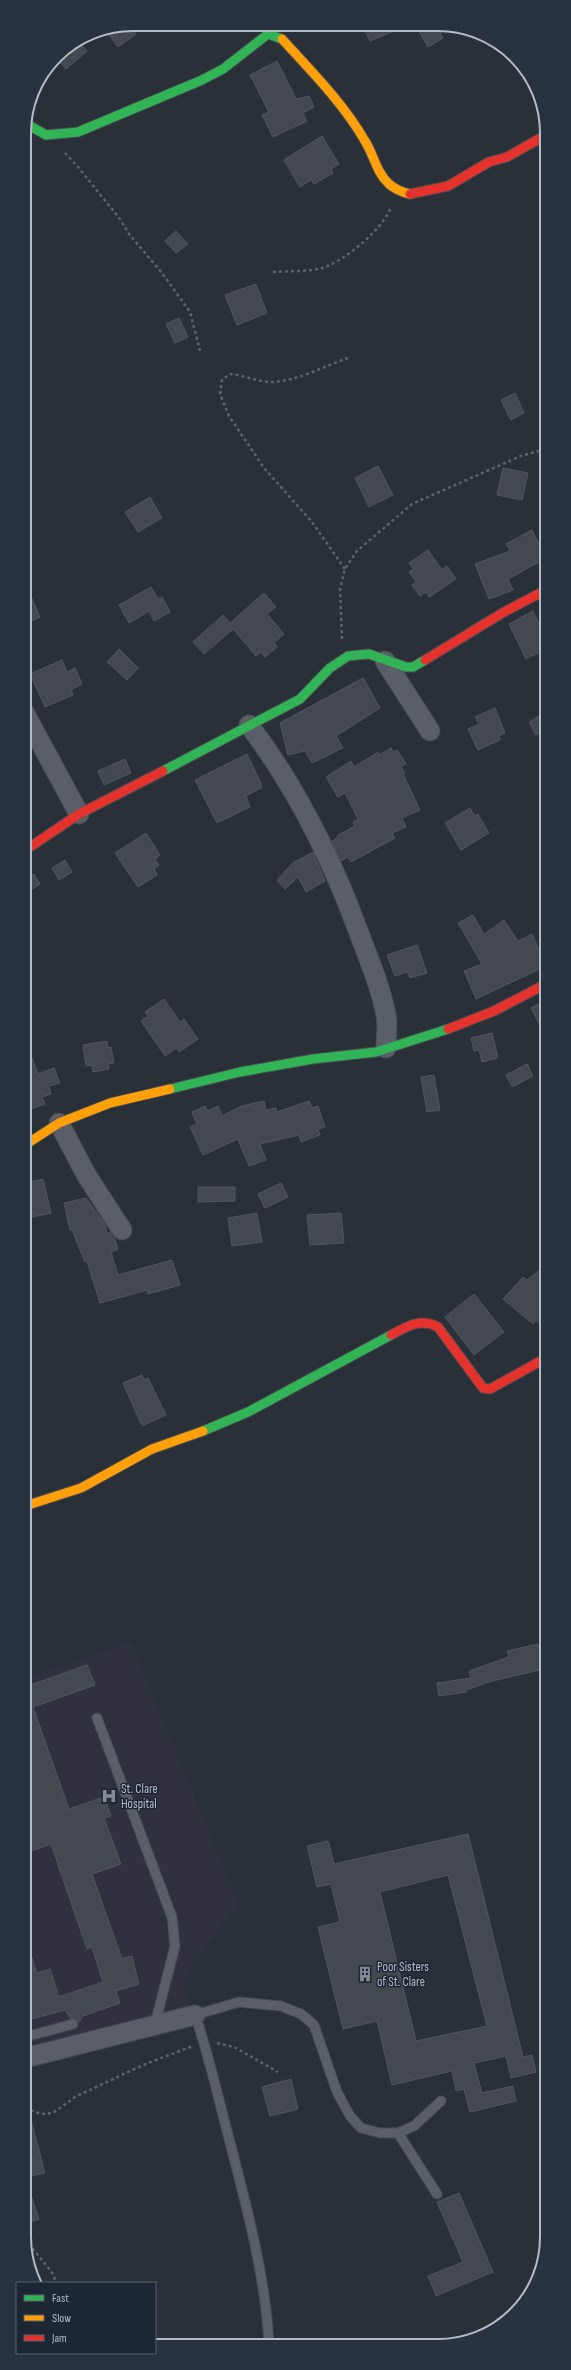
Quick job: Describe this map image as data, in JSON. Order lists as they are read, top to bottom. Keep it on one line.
{"places":{"hospital":["St. Clare Hospital"],"building":["Poor Sisters of St. Clare"]},"legend":["Fast","Slow","Jam"]}
